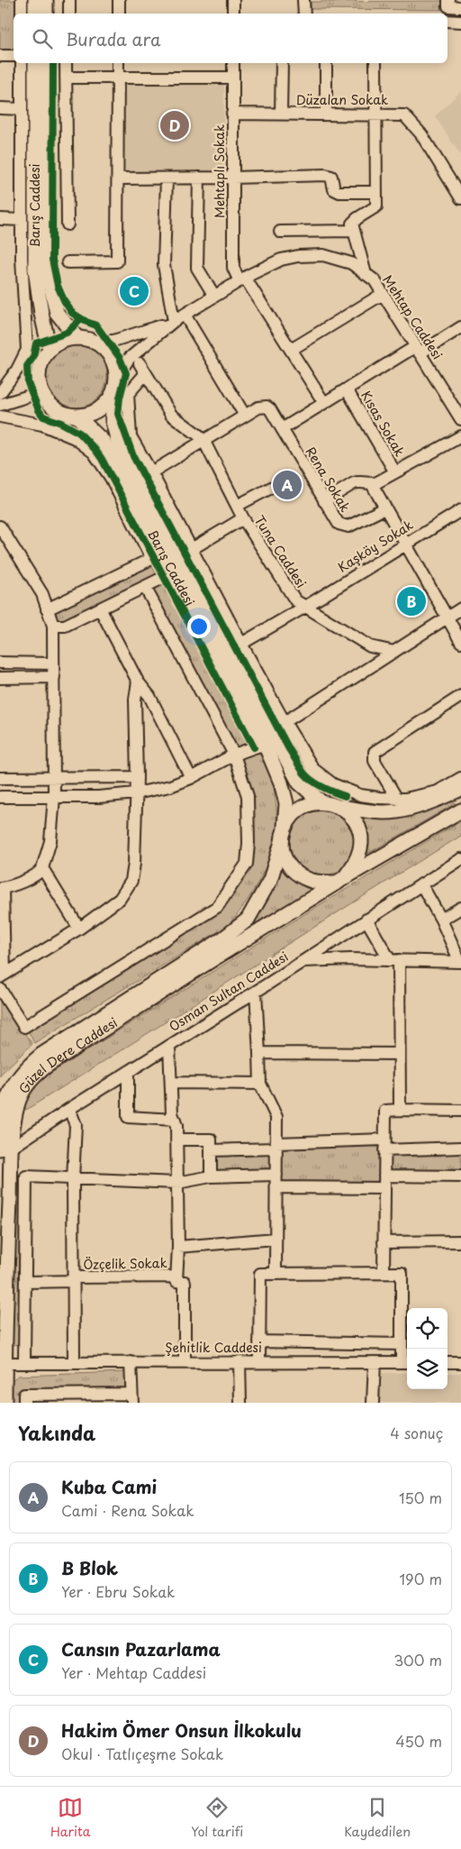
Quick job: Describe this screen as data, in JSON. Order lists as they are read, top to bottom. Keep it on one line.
{"streets":{"main road":["Barış Caddesi","Güzel Dere Caddesi"],"street":["Düzalan Sokak","Mehtaplı Sokak","Mehtap Caddesi","Kısas Sokak","Rena Sokak","Kaşköy Sokak","Tuna Caddesi","Osman Sultan Caddesi","Özçelik Sokak","Şehitlik Caddesi"]},"crossings":[["Düzalan Sokak","Mehtaplı Sokak"],["Mehtaplı Sokak","Mehtap Caddesi"],["Barış Caddesi","Güzel Dere Caddesi"],["Kaşköy Sokak","Tuna Caddesi"],["Osman Sultan Caddesi","Güzel Dere Caddesi"],["Güzel Dere Caddesi","Şehitlik Caddesi"]],"page":{"search":"Burada ara","pins":["D","C","A","B"],"heading":["Yakında","4 sonuç"],"list":[{"mark":"A","name":"Kuba Cami","note":"Cami · Rena Sokak","value":"150 m"},{"mark":"B","name":"B Blok","note":"Yer · Ebru Sokak","value":"190 m"},{"mark":"C","name":"Cansın Pazarlama","note":"Yer · Mehtap Caddesi","value":"300 m"},{"mark":"D","name":"Hakim Ömer Onsun İlkokulu","note":"Okul · Tatlıçeşme Sokak","value":"450 m"}],"nav":["Harita","Yol tarifi","Kaydedilen"]}}
